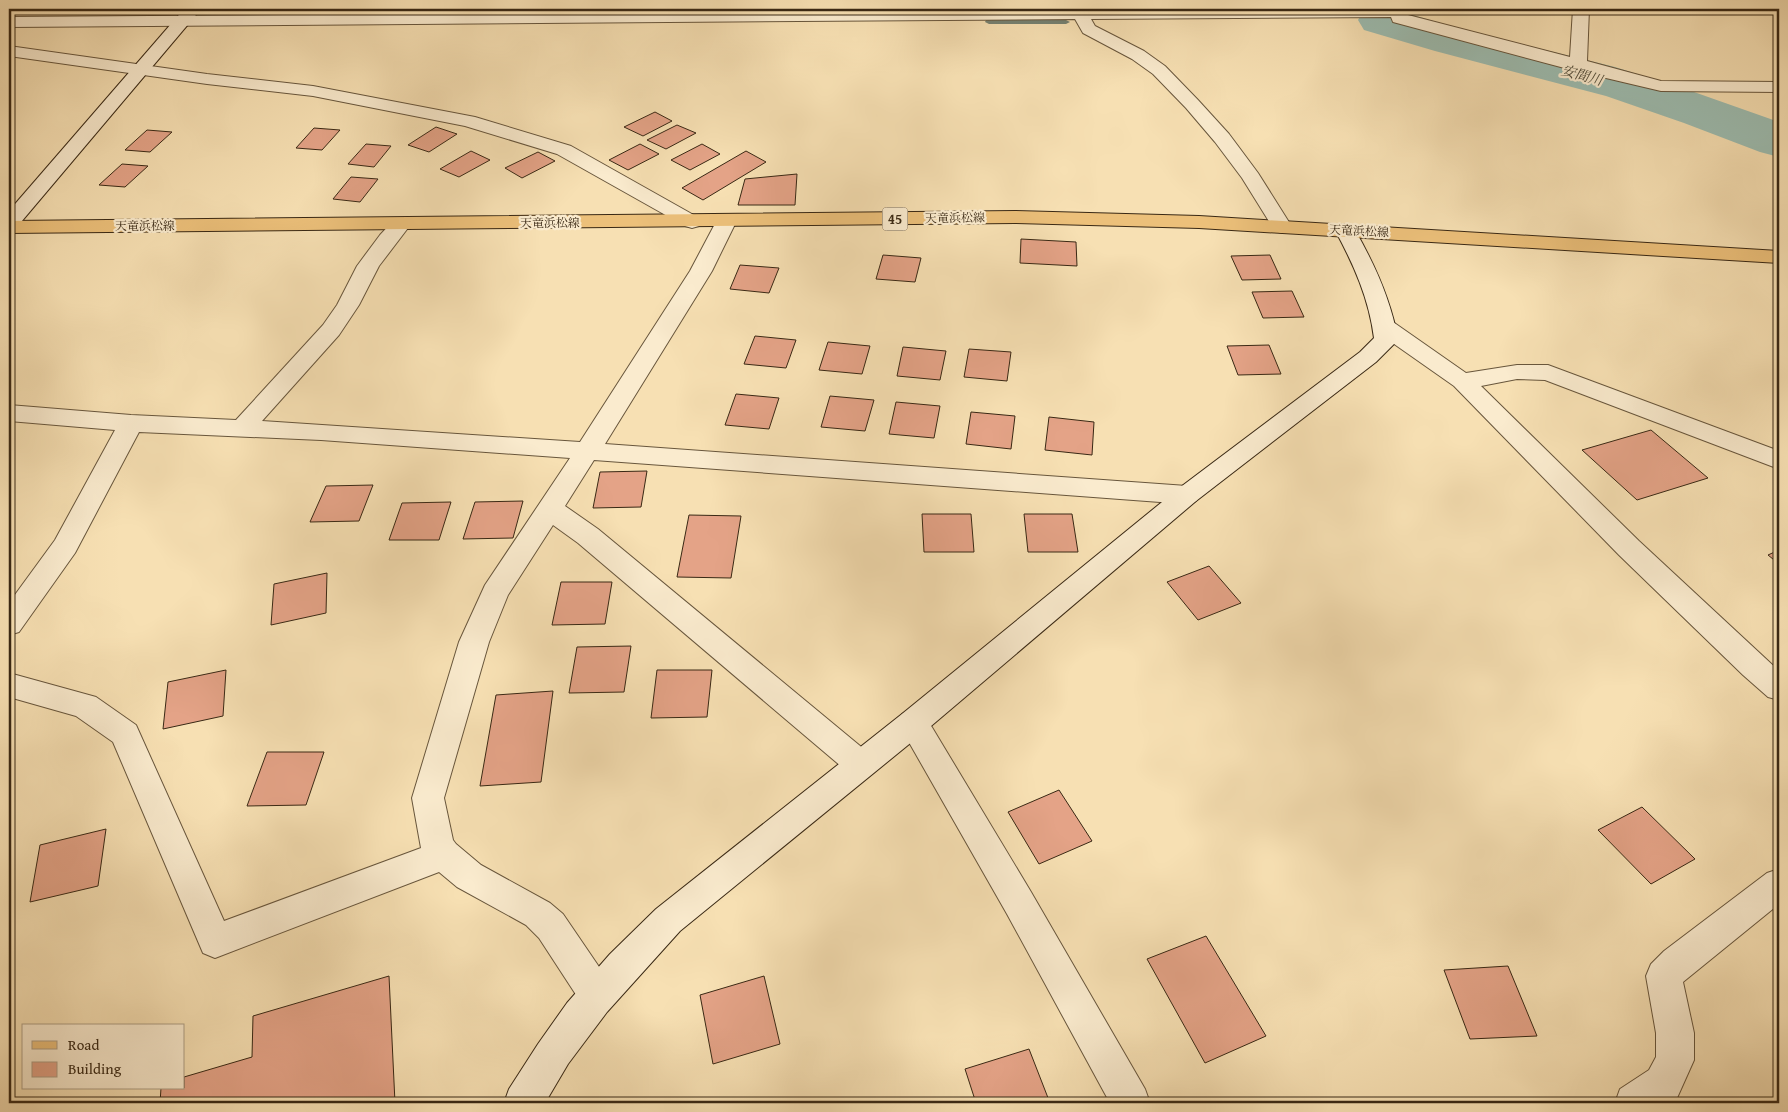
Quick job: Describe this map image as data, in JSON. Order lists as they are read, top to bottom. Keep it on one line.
{"streets":{"main road":["天竜浜松線","45"]},"water":["安間川"],"legend":["Road","Building"]}
